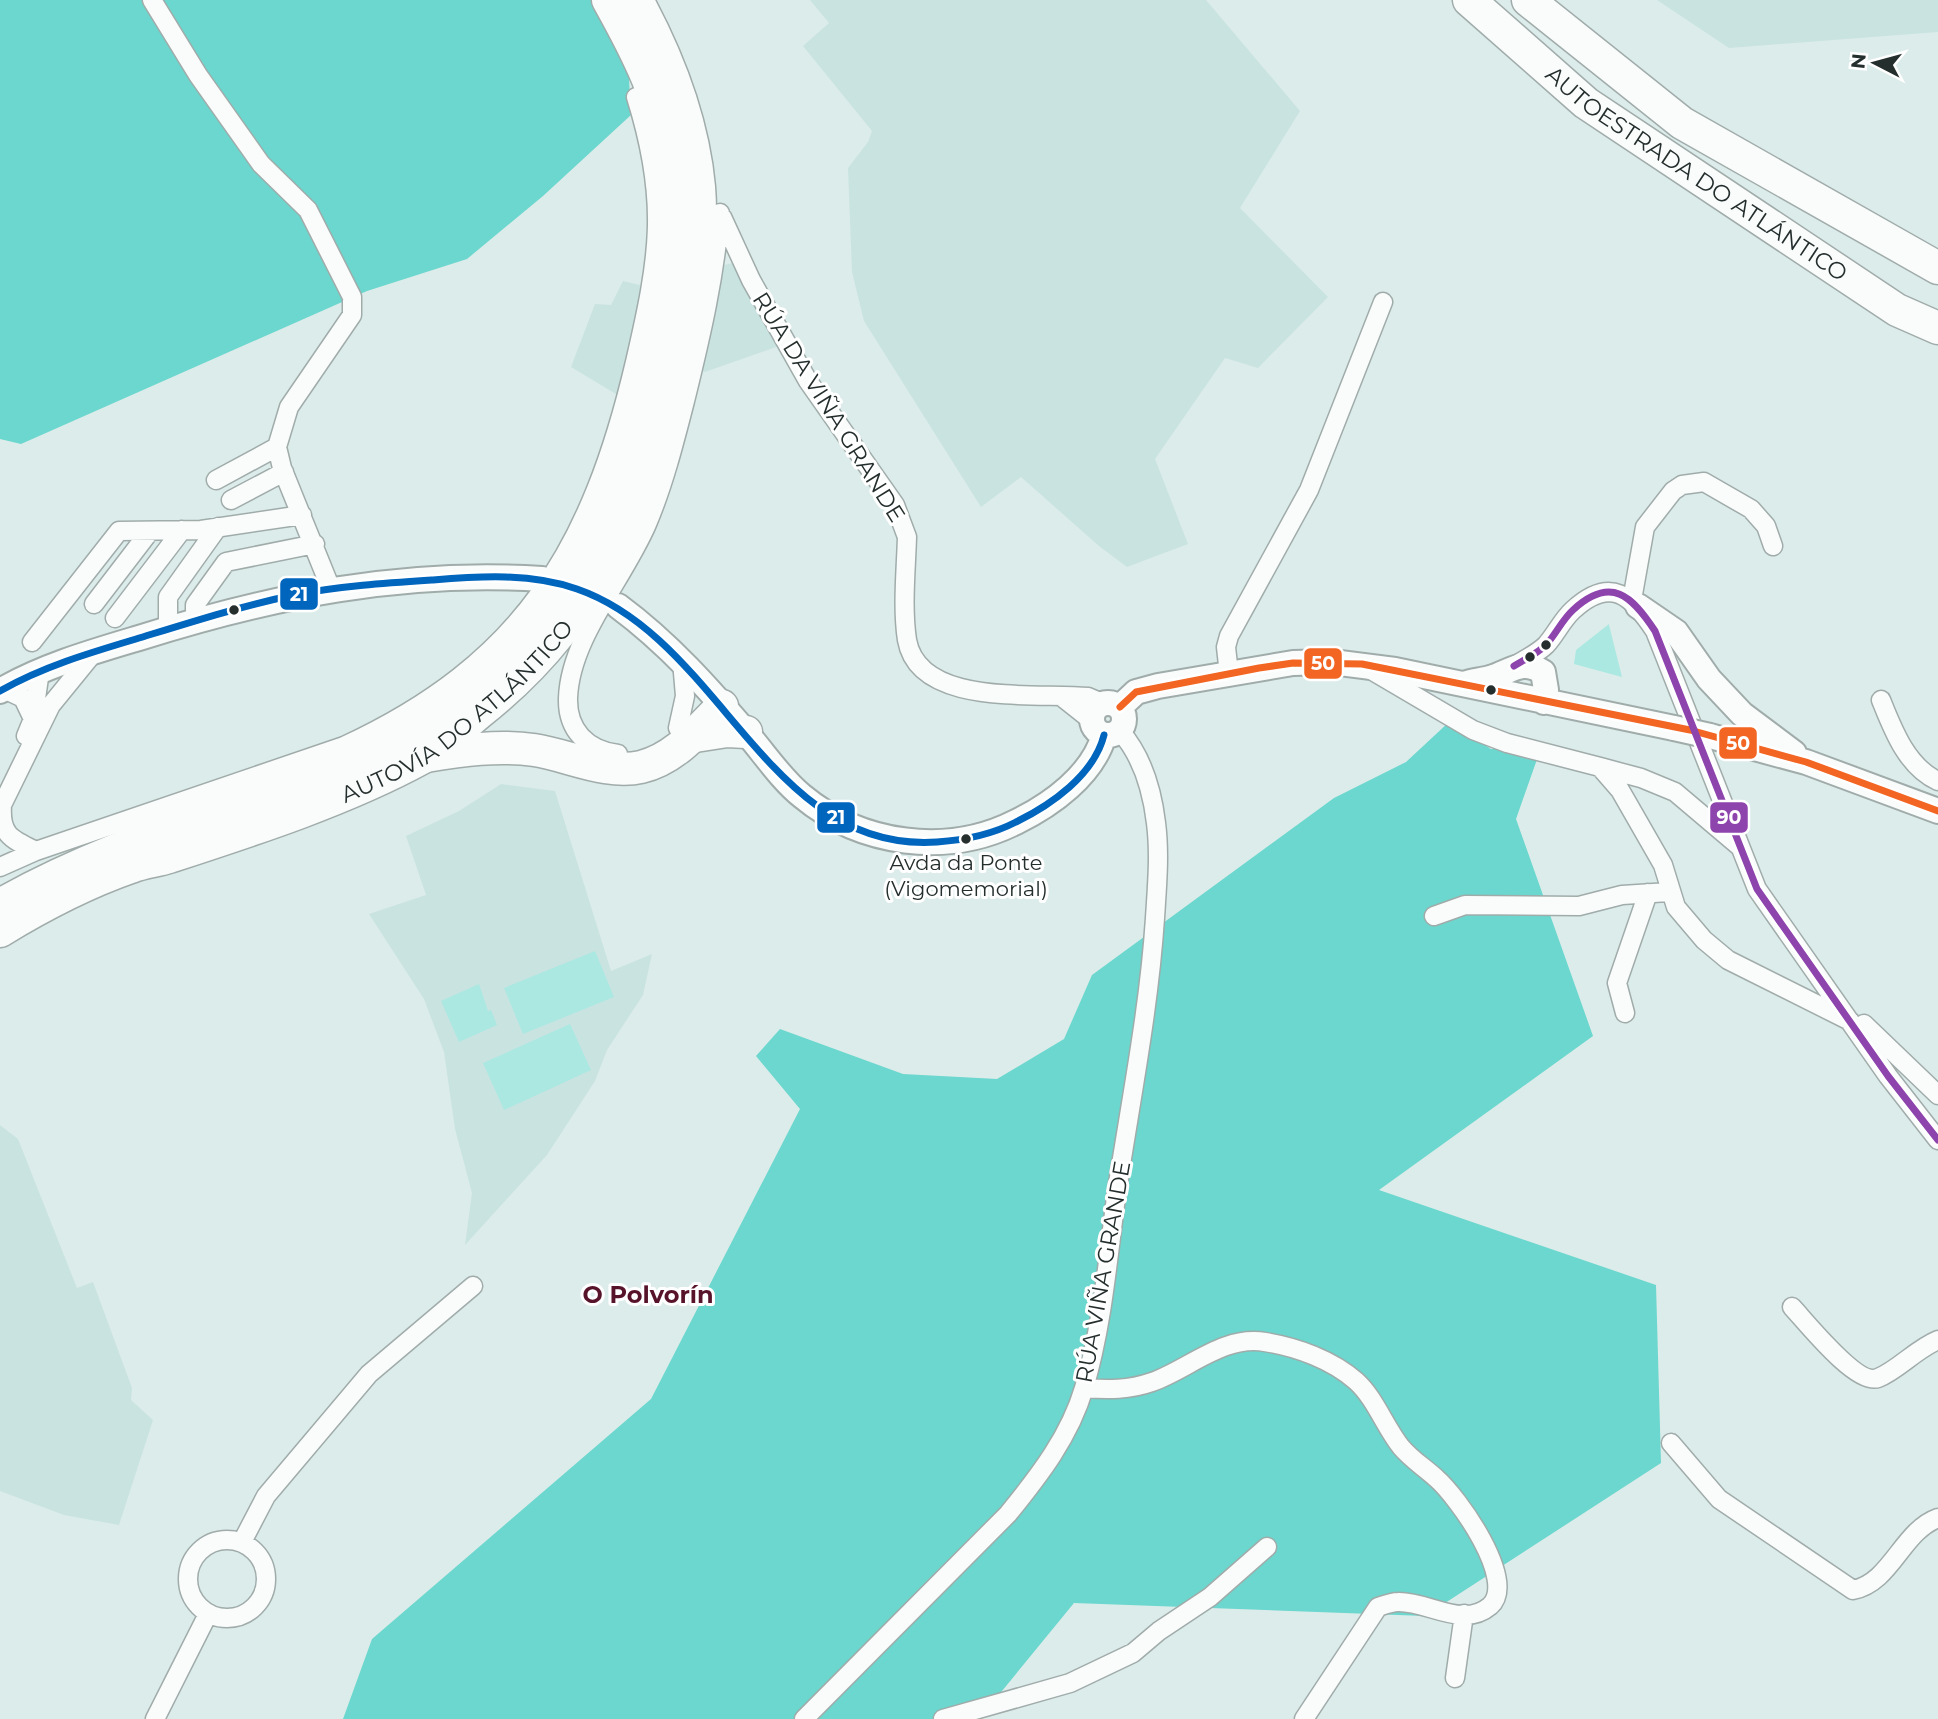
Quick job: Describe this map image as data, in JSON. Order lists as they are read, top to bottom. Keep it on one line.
{"streets":{"highway":["AUTOESTRADA DO ATLÁNTICO","AUTOVÍA DO ATLÁNTICO"],"street":["RÚA DA VIÑA GRANDE","RÚA VIÑA GRANDE"]},"crossings":[["RÚA DA VIÑA GRANDE","RÚA VIÑA GRANDE"]],"districts":["O Polvorín"],"places":["Avda da Ponte (Vigomemorial)"],"lines":["transit line 21","transit line 90","transit line 50"],"north":"left"}
